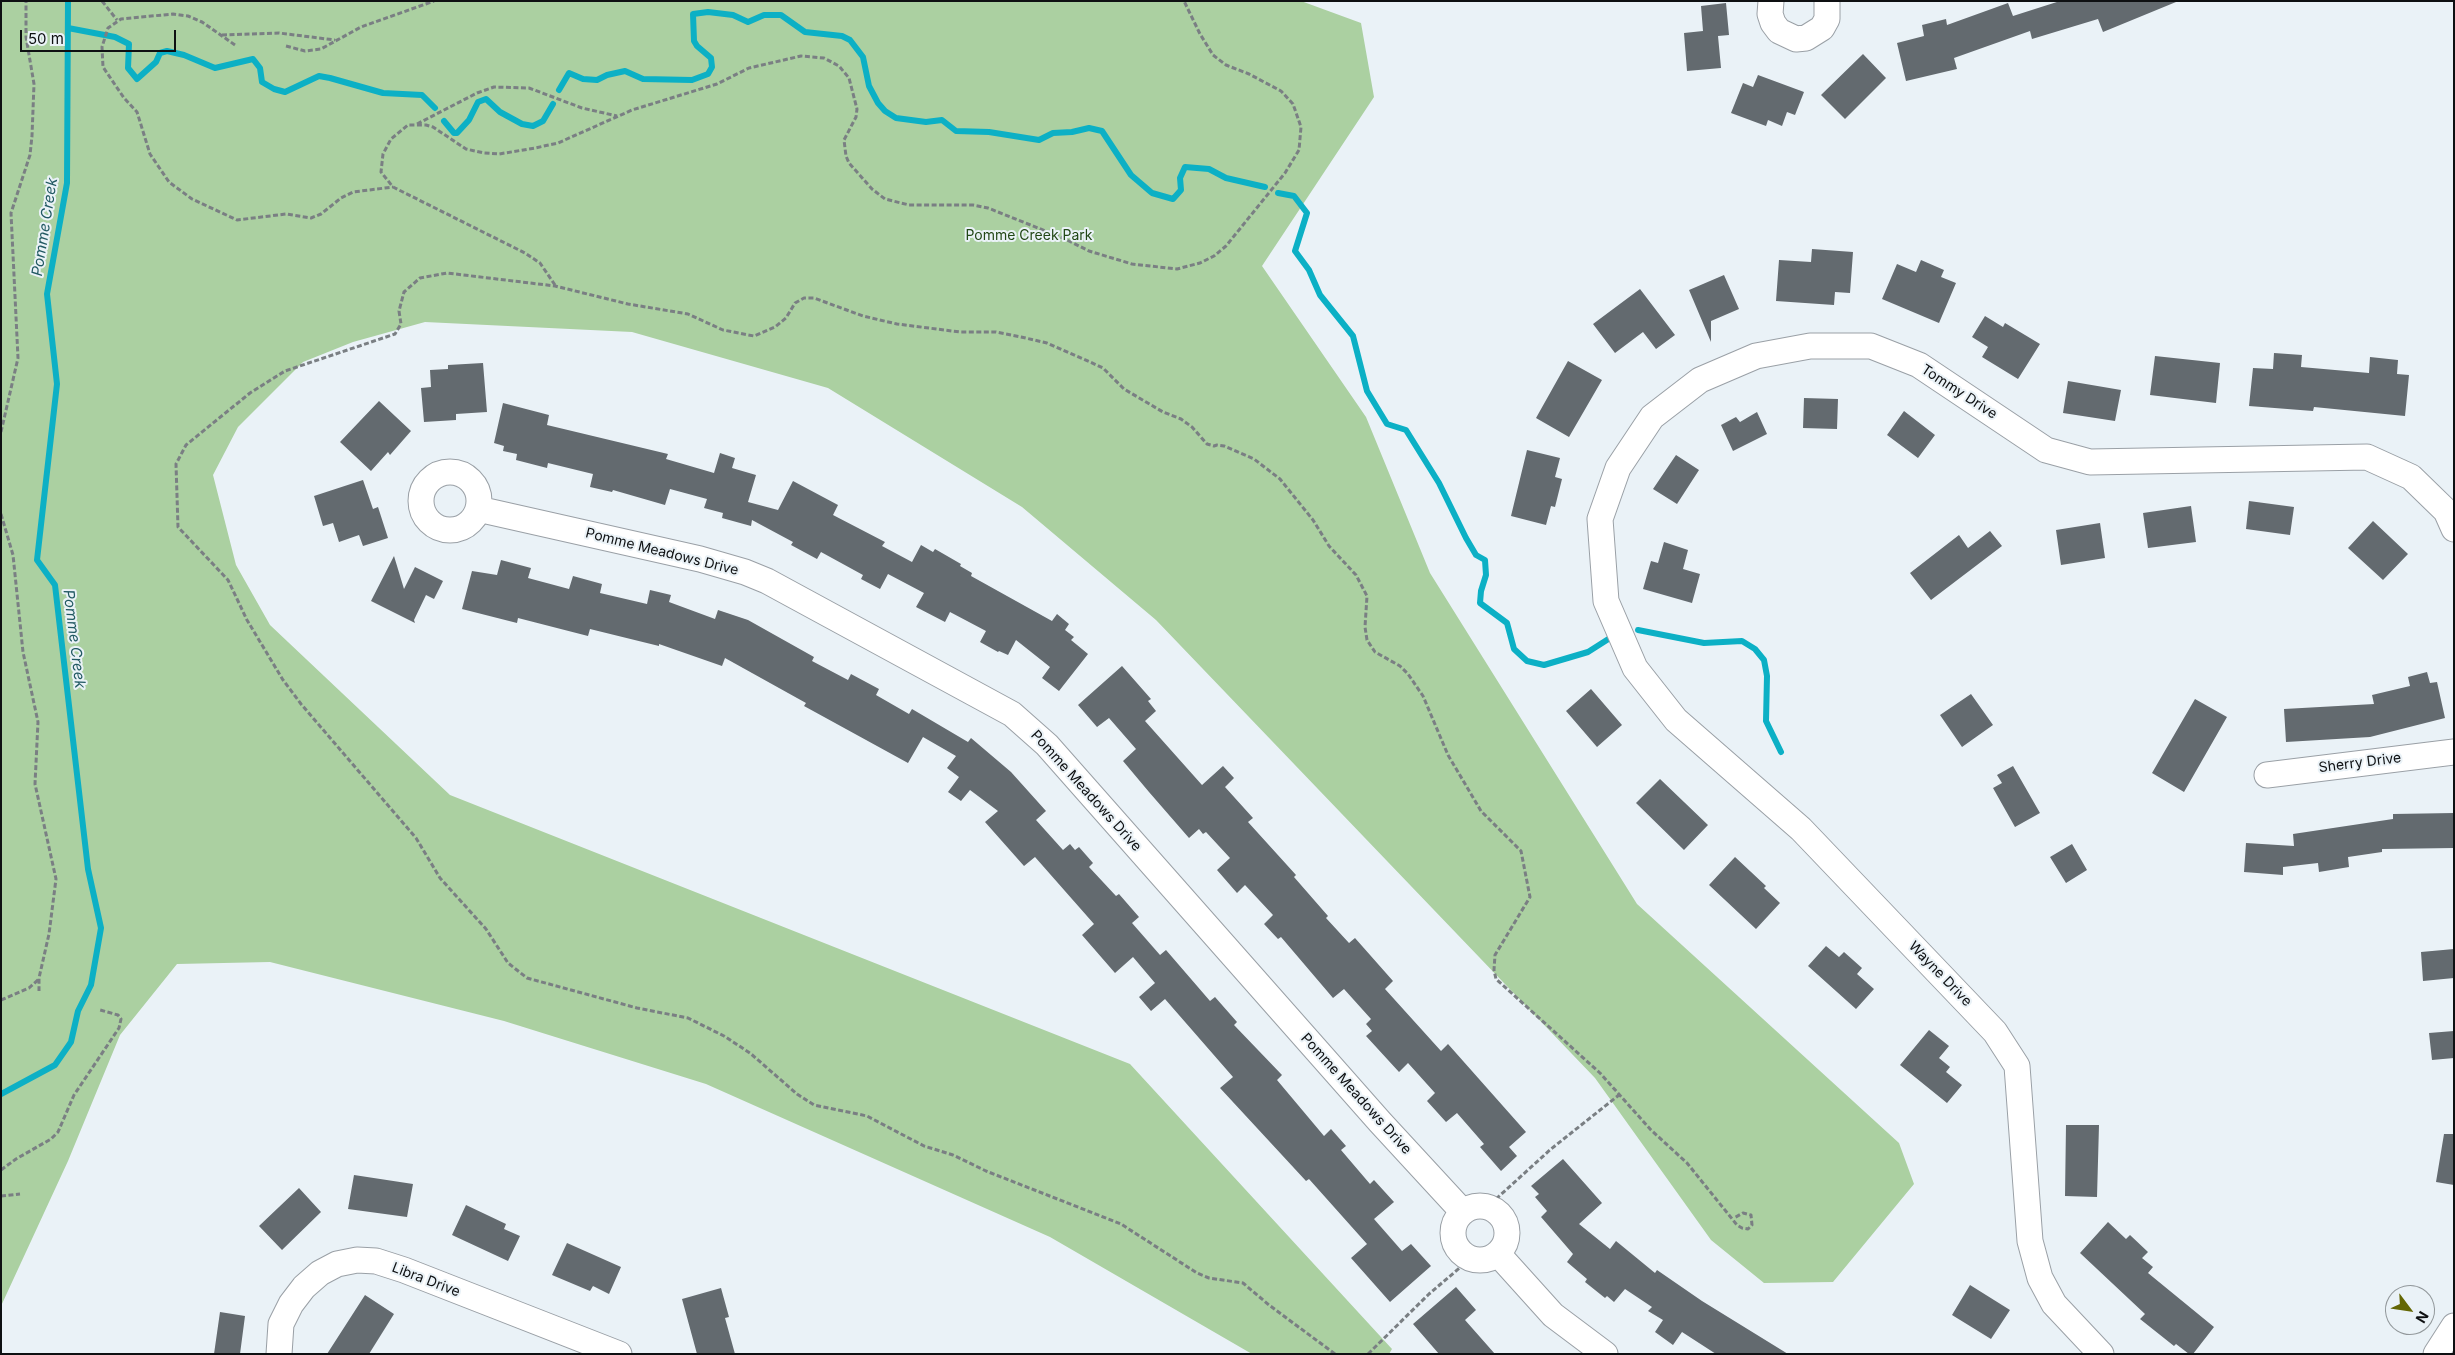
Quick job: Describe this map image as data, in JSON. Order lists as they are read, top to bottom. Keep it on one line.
{"streets":{"street":["Tommy Drive","Pomme Meadows Drive","Sherry Drive","Wayne Drive","Libra Drive"]},"crossings":[["Tommy Drive","Wayne Drive"]],"water":["Pomme Creek"],"parks":["Pomme Creek Park"],"scale_bar":"50 m","north":"bottom right"}
